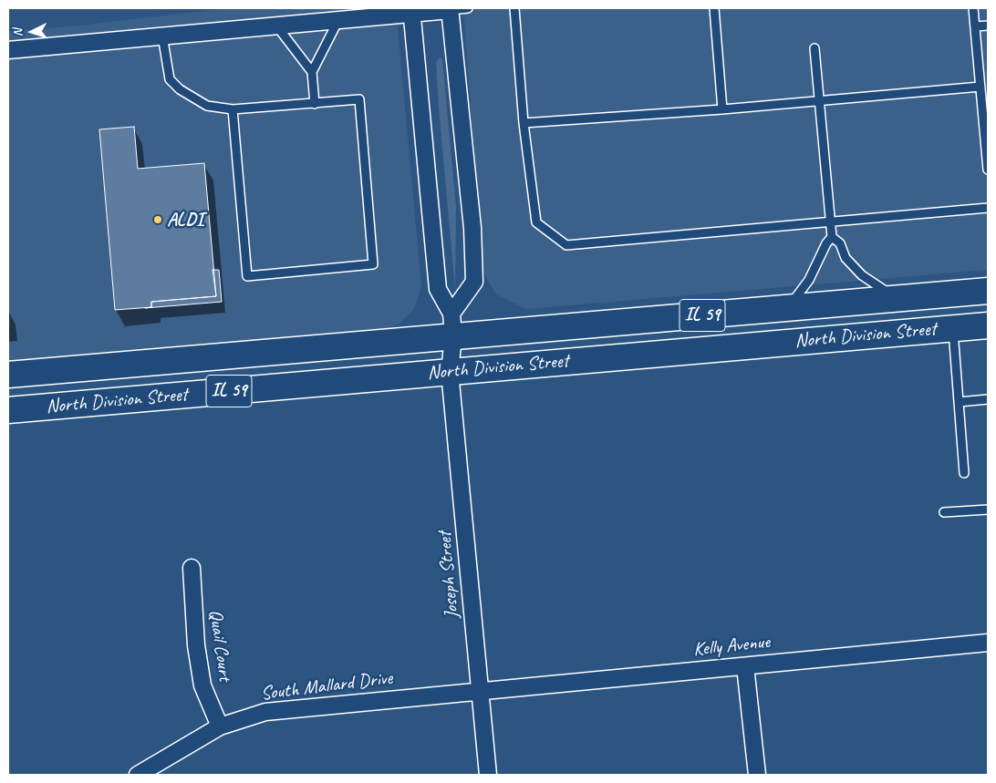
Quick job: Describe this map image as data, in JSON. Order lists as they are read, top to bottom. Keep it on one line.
{"streets":{"main road":["IL 59","North Division Street"],"street":["Joseph Street","Quail Court","Kelly Avenue","South Mallard Drive"]},"crossings":[["North Division Street","Joseph Street"],["Joseph Street","Kelly Avenue"],["Joseph Street","South Mallard Drive"],["Quail Court","South Mallard Drive"],["Kelly Avenue","South Mallard Drive"]],"places":["ALDI"],"north":"left"}
